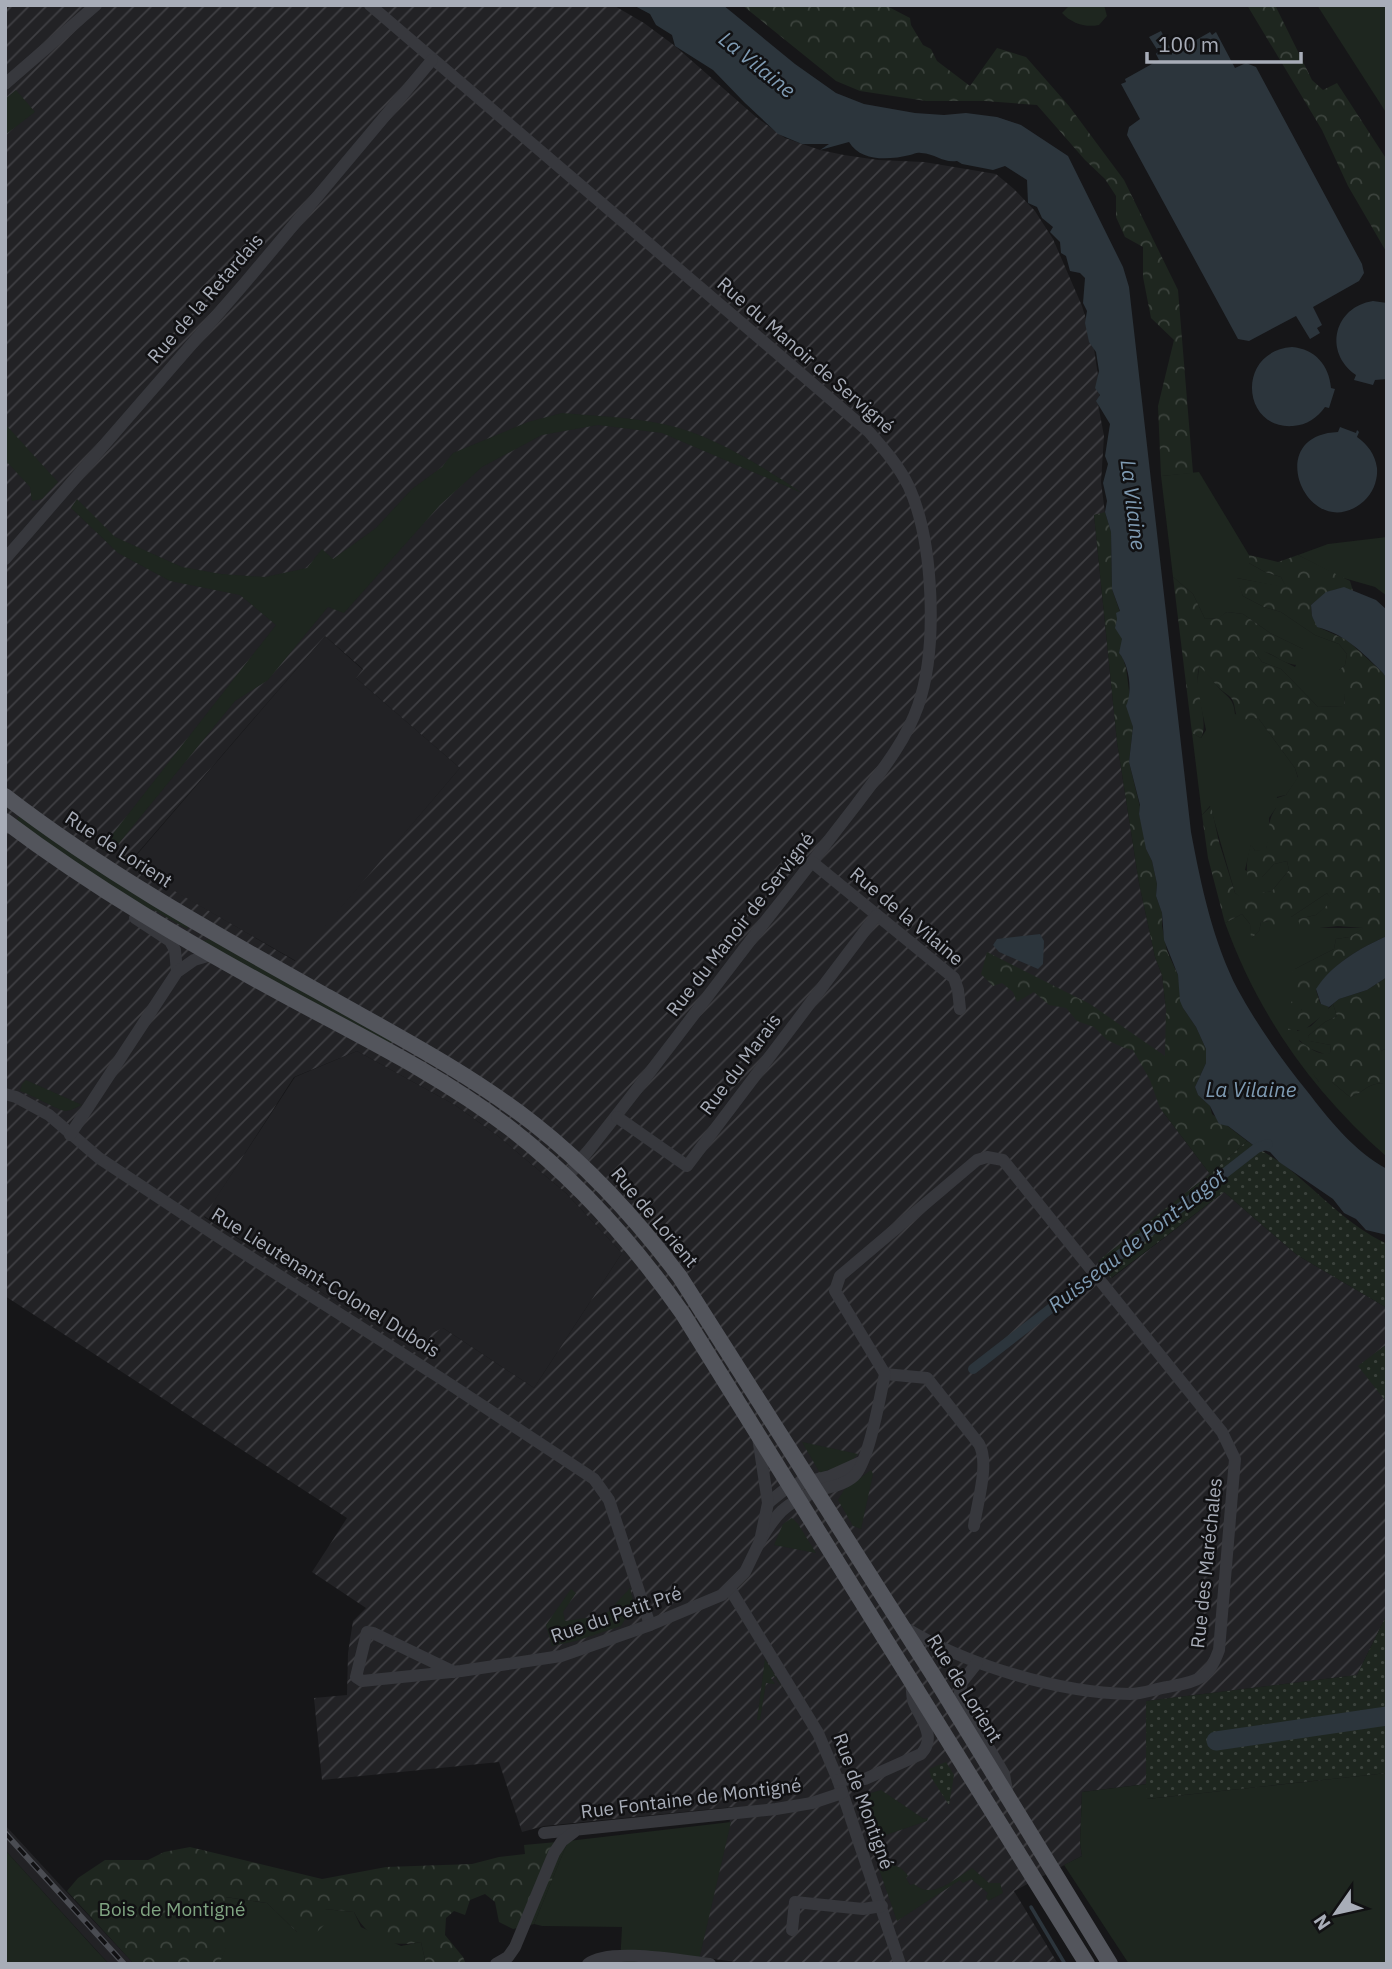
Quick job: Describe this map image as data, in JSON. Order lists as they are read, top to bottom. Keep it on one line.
{"streets":{"main road":["Rue de Lorient"],"street":["Rue de la Retardais","Rue du Manoir de Servigné","Rue de la Vilaine","Rue du Marais","Rue Lieutenant-Colonel Dubois","Rue des Maréchales","Rue du Petit Pré","Rue Fontaine de Montigné","Rue de Montigné"]},"crossings":[["Rue de la Retardais","Rue du Manoir de Servigné"],["Rue du Manoir de Servigné","Rue de Lorient"],["Rue du Manoir de Servigné","Rue de la Vilaine"],["Rue du Manoir de Servigné","Rue du Marais"],["Rue de Lorient","Rue des Maréchales"],["Rue de Lorient","Rue du Petit Pré"],["Rue de Lorient","Rue Fontaine de Montigné"],["Rue de la Vilaine","Rue du Marais"],["Rue Lieutenant-Colonel Dubois","Rue du Petit Pré"],["Rue du Petit Pré","Rue de Montigné"],["Rue Fontaine de Montigné","Rue de Montigné"]],"water":["La Vilaine","Ruisseau de Pont-Lagot"],"parks":["Bois de Montigné"],"scale_bar":"100 m","north":"bottom left"}
